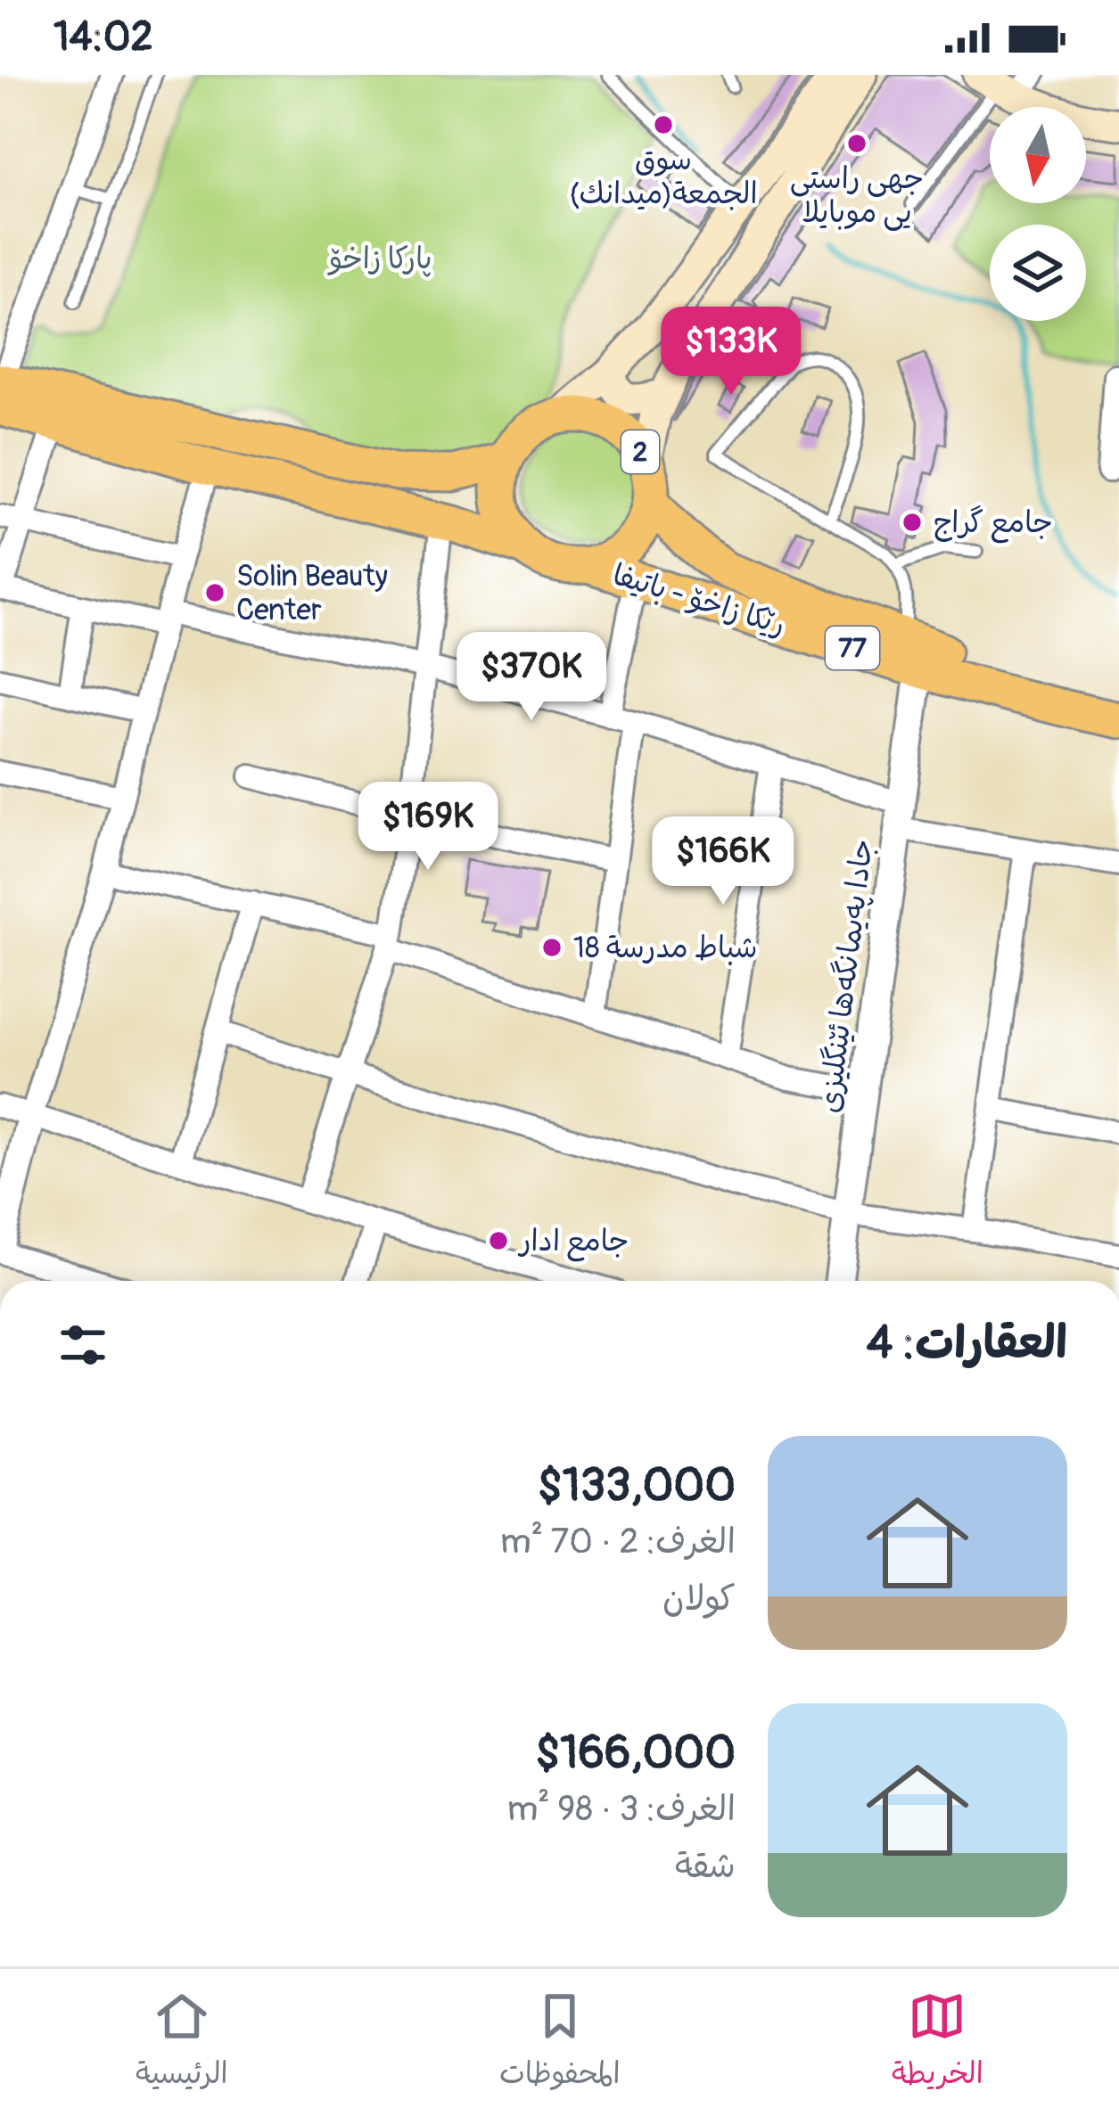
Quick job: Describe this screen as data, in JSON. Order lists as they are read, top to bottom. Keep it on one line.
{"streets":{"highway":["2","رێکا زاخۆ - باتیفا","77"],"street":["جادا په‌يمانگه‌ها ئێنگليزى"]},"crossings":[["2","رێکا زاخۆ - باتیفا"],["رێکا زاخۆ - باتیفا","جادا په‌يمانگه‌ها ئێنگليزى"]],"parks":["پارکا زاخۆ"],"places":["سوق الجمعة(ميدانك)","جهى راستى يى موبايلا","جامع گراج","Solin Beauty Center","18 شباط مدرسة","جامع ادار"],"north":"bottom","page":{"status":"14:02","price":["$133K","$370K","$169K","$166K"],"heading":"العقارات: 4","list":[{"name":"$133,000","note":"الغرف: 2 · 70 m² · كولان"},{"name":"$166,000","note":"الغرف: 3 · 98 m² · شقة"}],"tabs":["الخريطة","المحفوظات","الرئيسية"]}}
